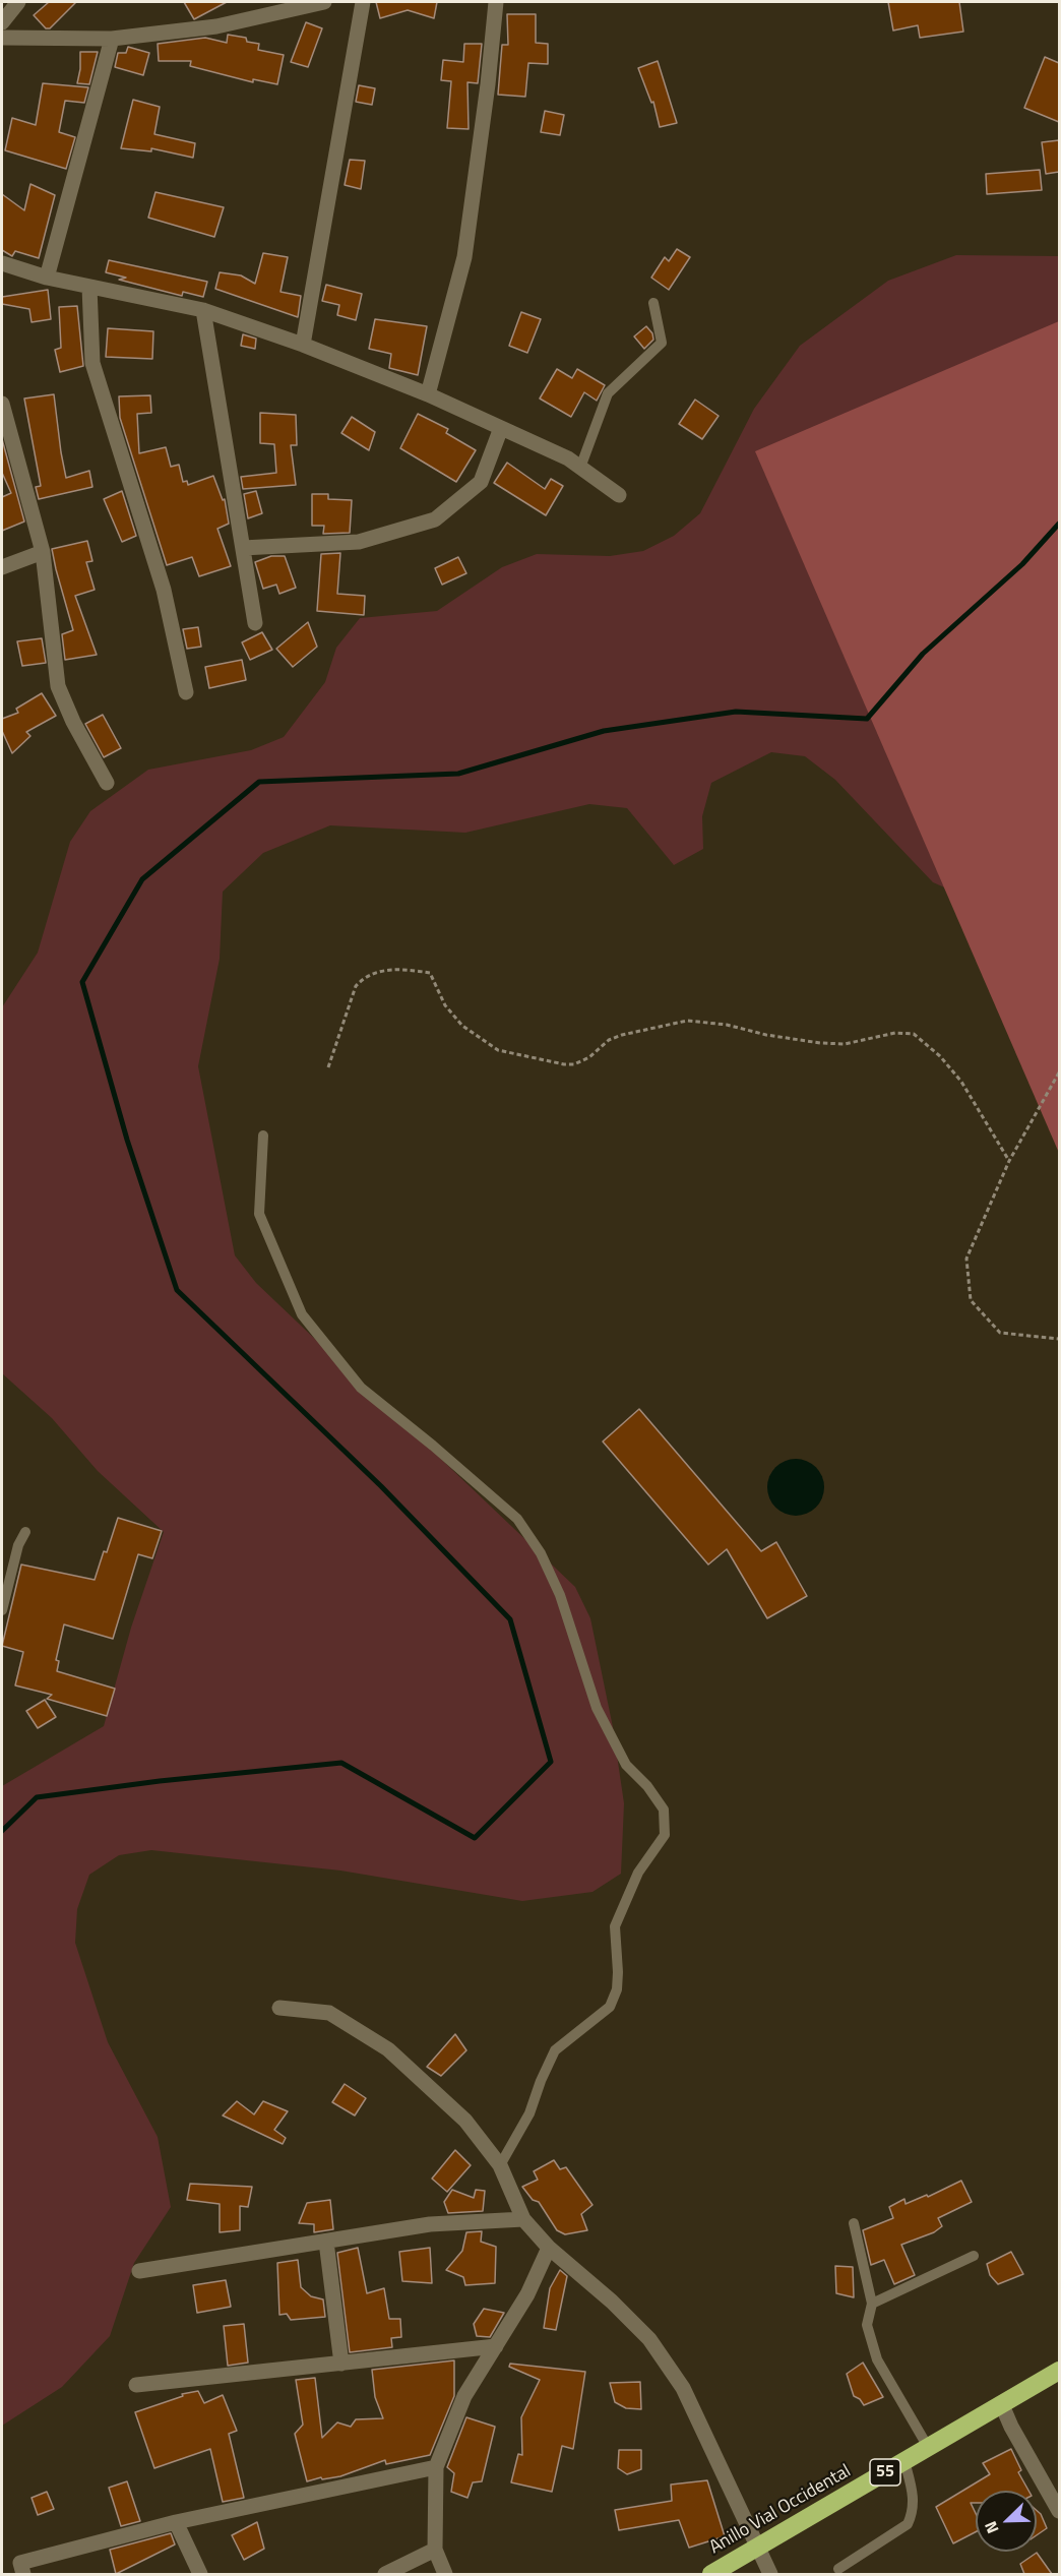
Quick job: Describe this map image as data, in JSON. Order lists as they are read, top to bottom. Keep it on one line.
{"streets":{"highway":["55","Anillo Vial Occidental"]},"north":"bottom left"}
